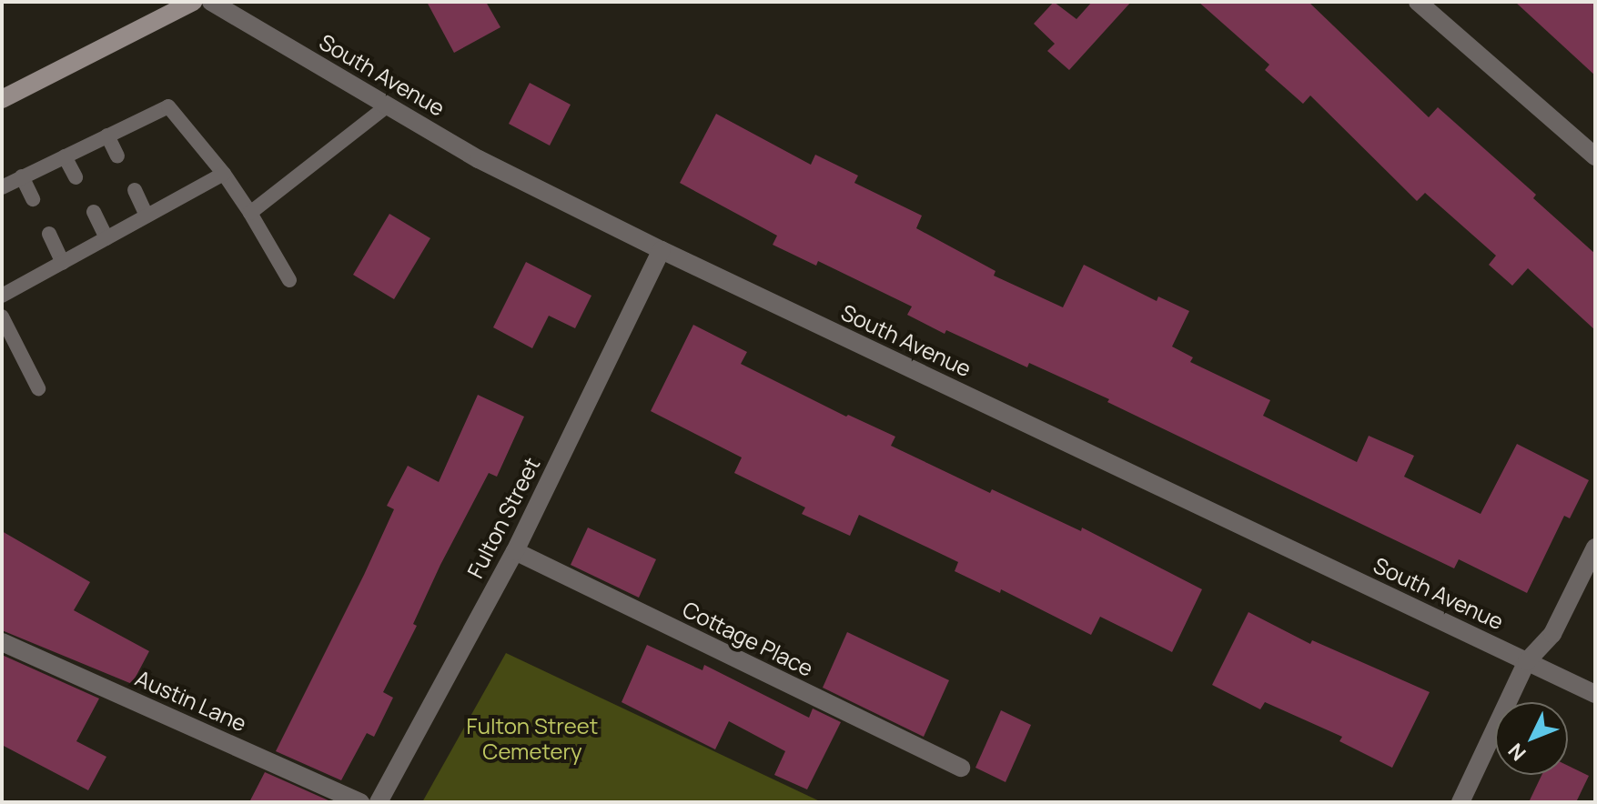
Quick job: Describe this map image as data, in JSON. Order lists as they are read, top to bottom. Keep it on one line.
{"streets":{"street":["South Avenue","Fulton Street","Cottage Place","Austin Lane"]},"crossings":[["South Avenue","Fulton Street"],["Fulton Street","Cottage Place"]],"parks":["Fulton Street Cemetery"],"north":"bottom left"}
